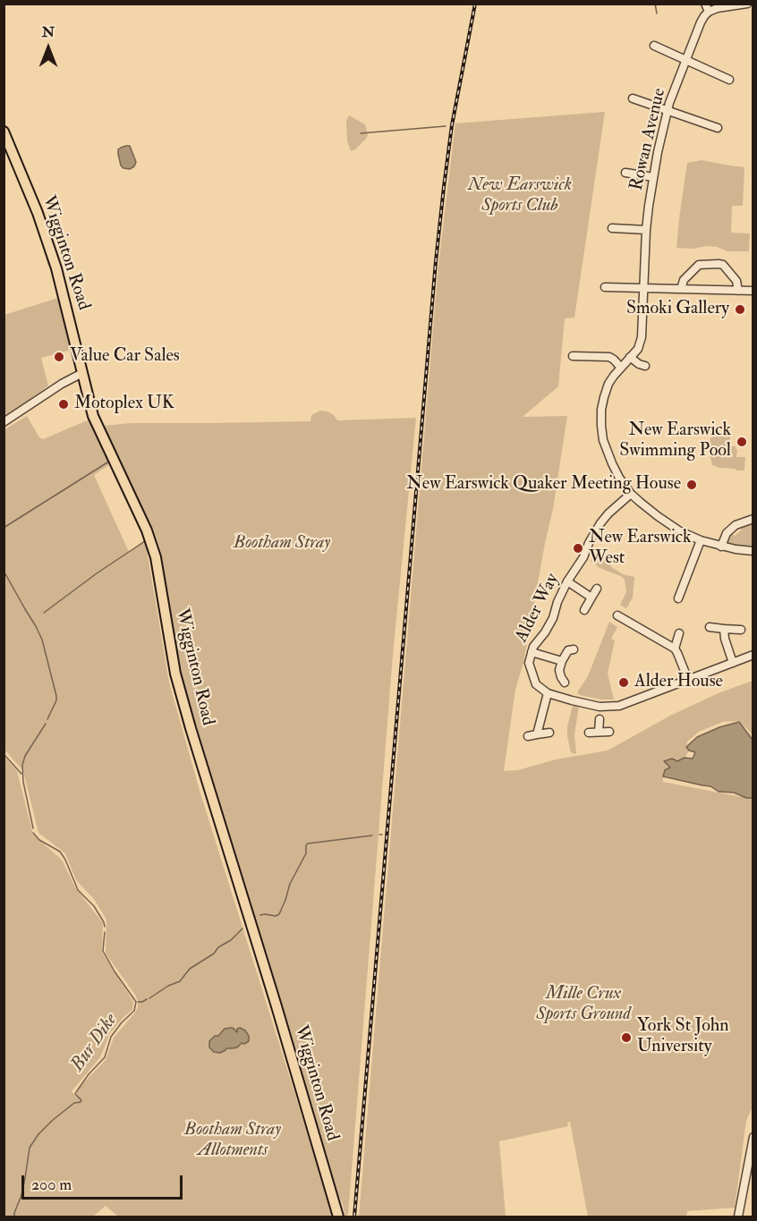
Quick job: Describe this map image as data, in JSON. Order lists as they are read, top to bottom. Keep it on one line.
{"streets":{"main road":["Wigginton Road"],"street":["Rowan Avenue","Alder Way"]},"crossings":[["Rowan Avenue","Alder Way"]],"water":["Bur Dike"],"parks":["New Earswick Sports Club","Bootham Stray","Mille Crux Sports Ground","Bootham Stray Allotments"],"places":["Smoki Gallery","Value Car Sales","Motoplex UK","New Earswick Swimming Pool","New Earswick Quaker Meeting House","New Earswick West","Alder House","York St John University"],"scale_bar":"200 m","north":"top"}
